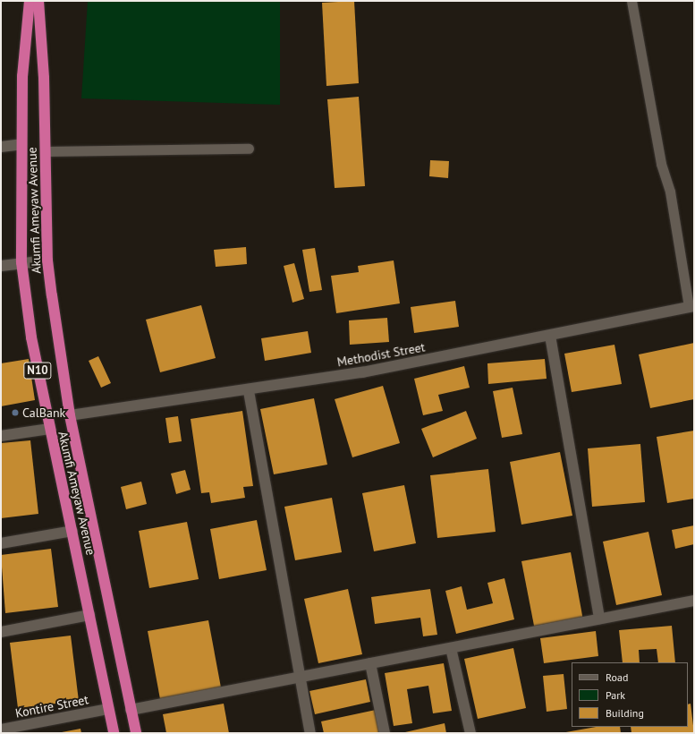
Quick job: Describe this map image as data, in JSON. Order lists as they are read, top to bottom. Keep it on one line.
{"streets":{"highway":["Akumfi Ameyaw Avenue","N10"],"street":["Methodist Street","Kontire Street"]},"crossings":[["Akumfi Ameyaw Avenue","Methodist Street"],["Akumfi Ameyaw Avenue","Kontire Street"]],"places":["CalBank"],"legend":["Road","Park","Building"]}
